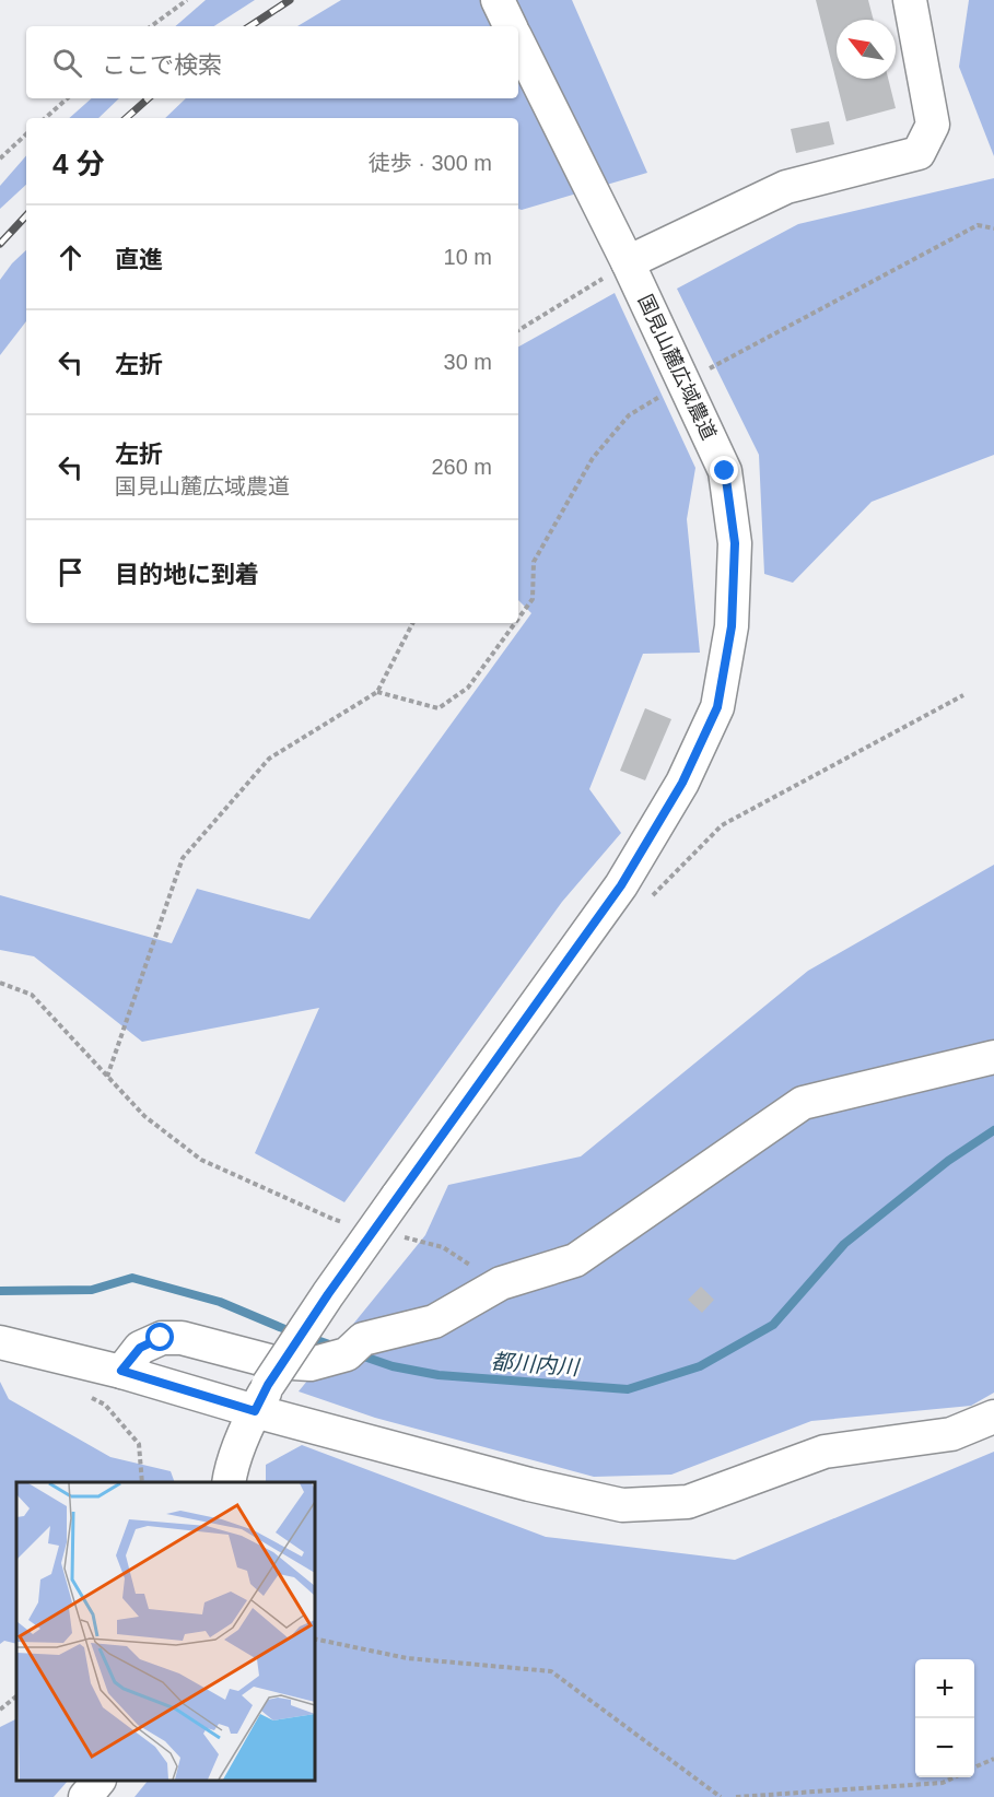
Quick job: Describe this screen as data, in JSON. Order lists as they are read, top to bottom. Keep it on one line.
{"streets":{"street":["国見山麓広域農道"]},"water":["都川内川"],"north":"top left","page":{"search":"ここで検索","heading":["4 分","徒歩 · 300 m"],"list":[["直進","10 m"],["左折","30 m"],["左折","国見山麓広域農道","260 m"],"目的地に到着"],"map_buttons":["+","−"]}}
